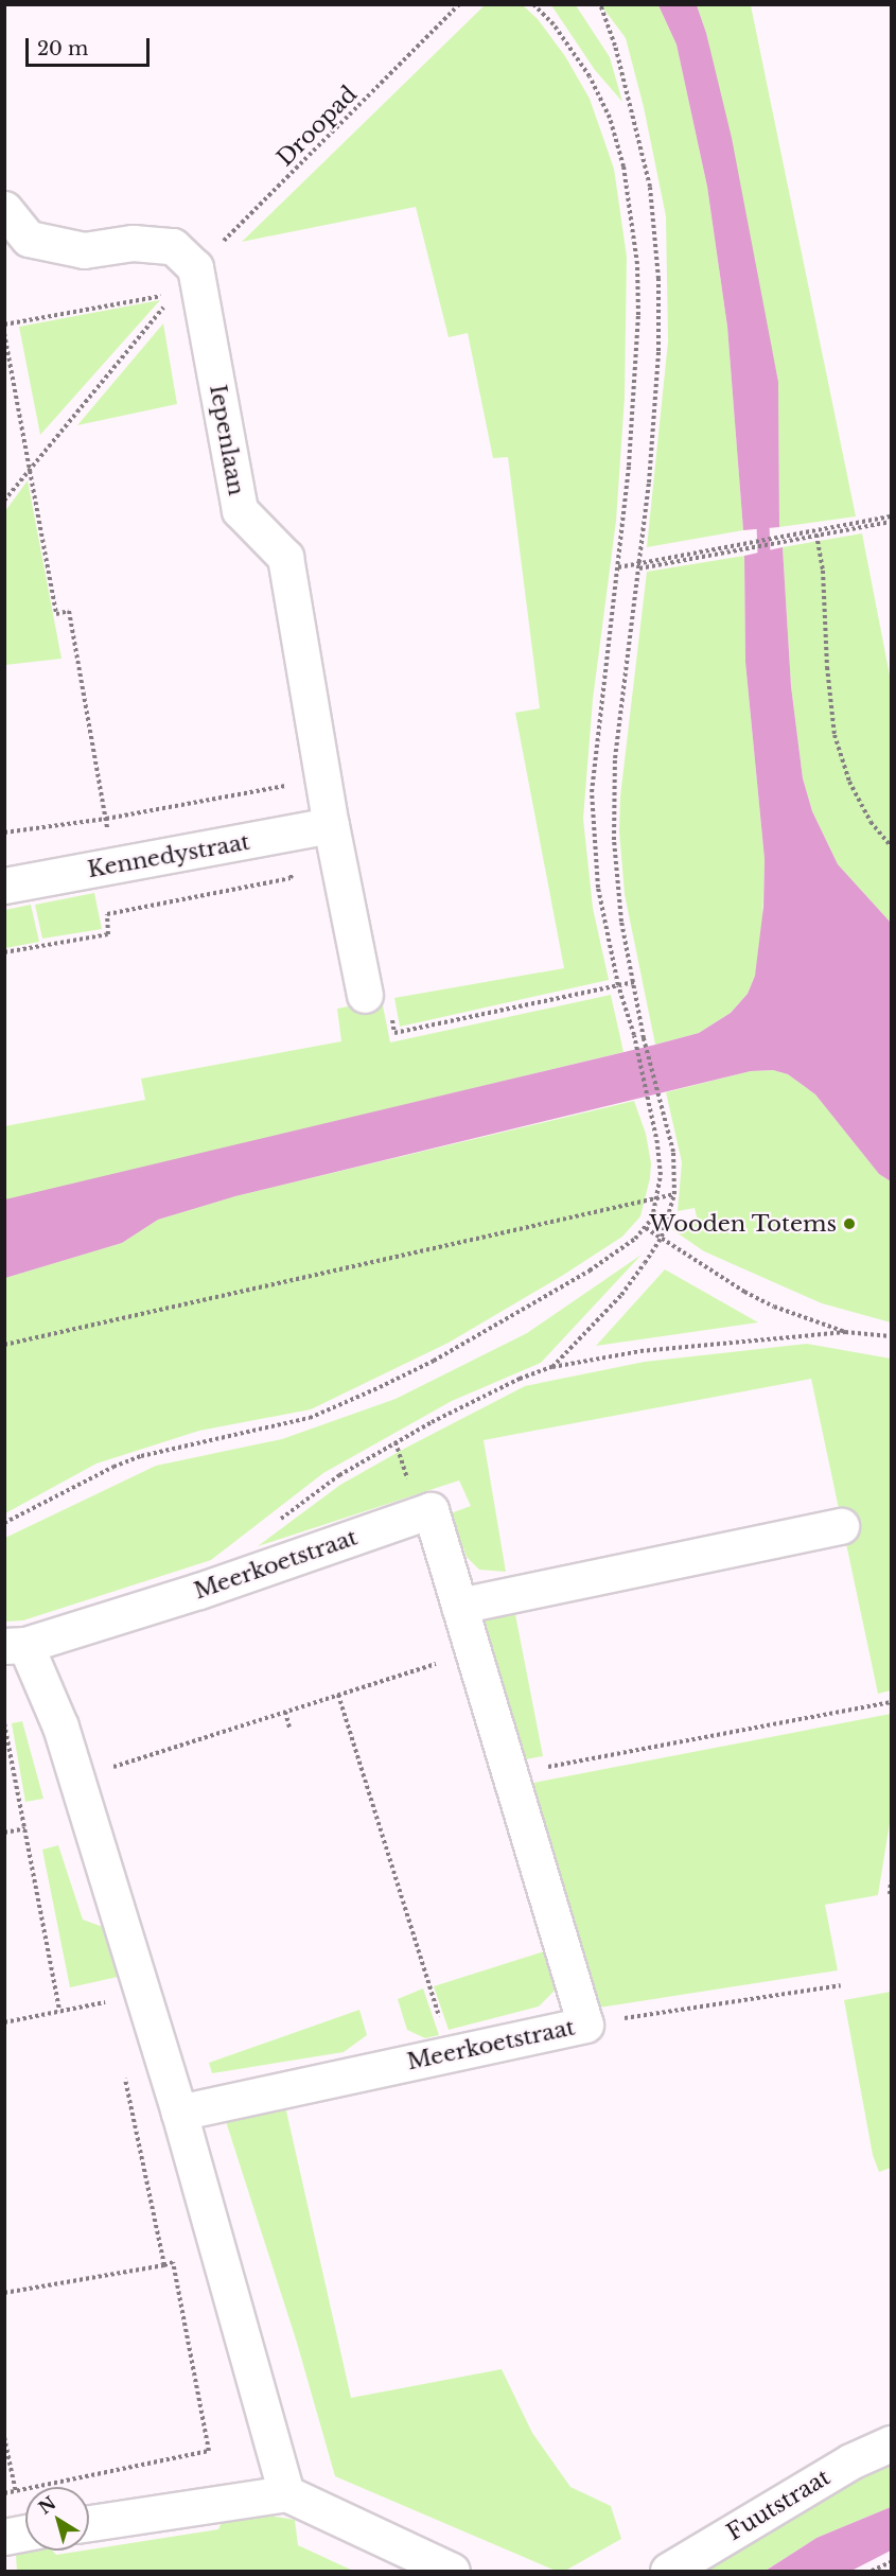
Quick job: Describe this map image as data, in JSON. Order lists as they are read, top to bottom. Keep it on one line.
{"streets":{"street":["Iepenlaan","Kennedystraat","Meerkoetstraat","Fuutstraat"],"path":["Droopad"]},"crossings":[["Droopad","Iepenlaan"],["Iepenlaan","Kennedystraat"]],"places":["Wooden Totems"],"scale_bar":"20 m","north":"top left"}
